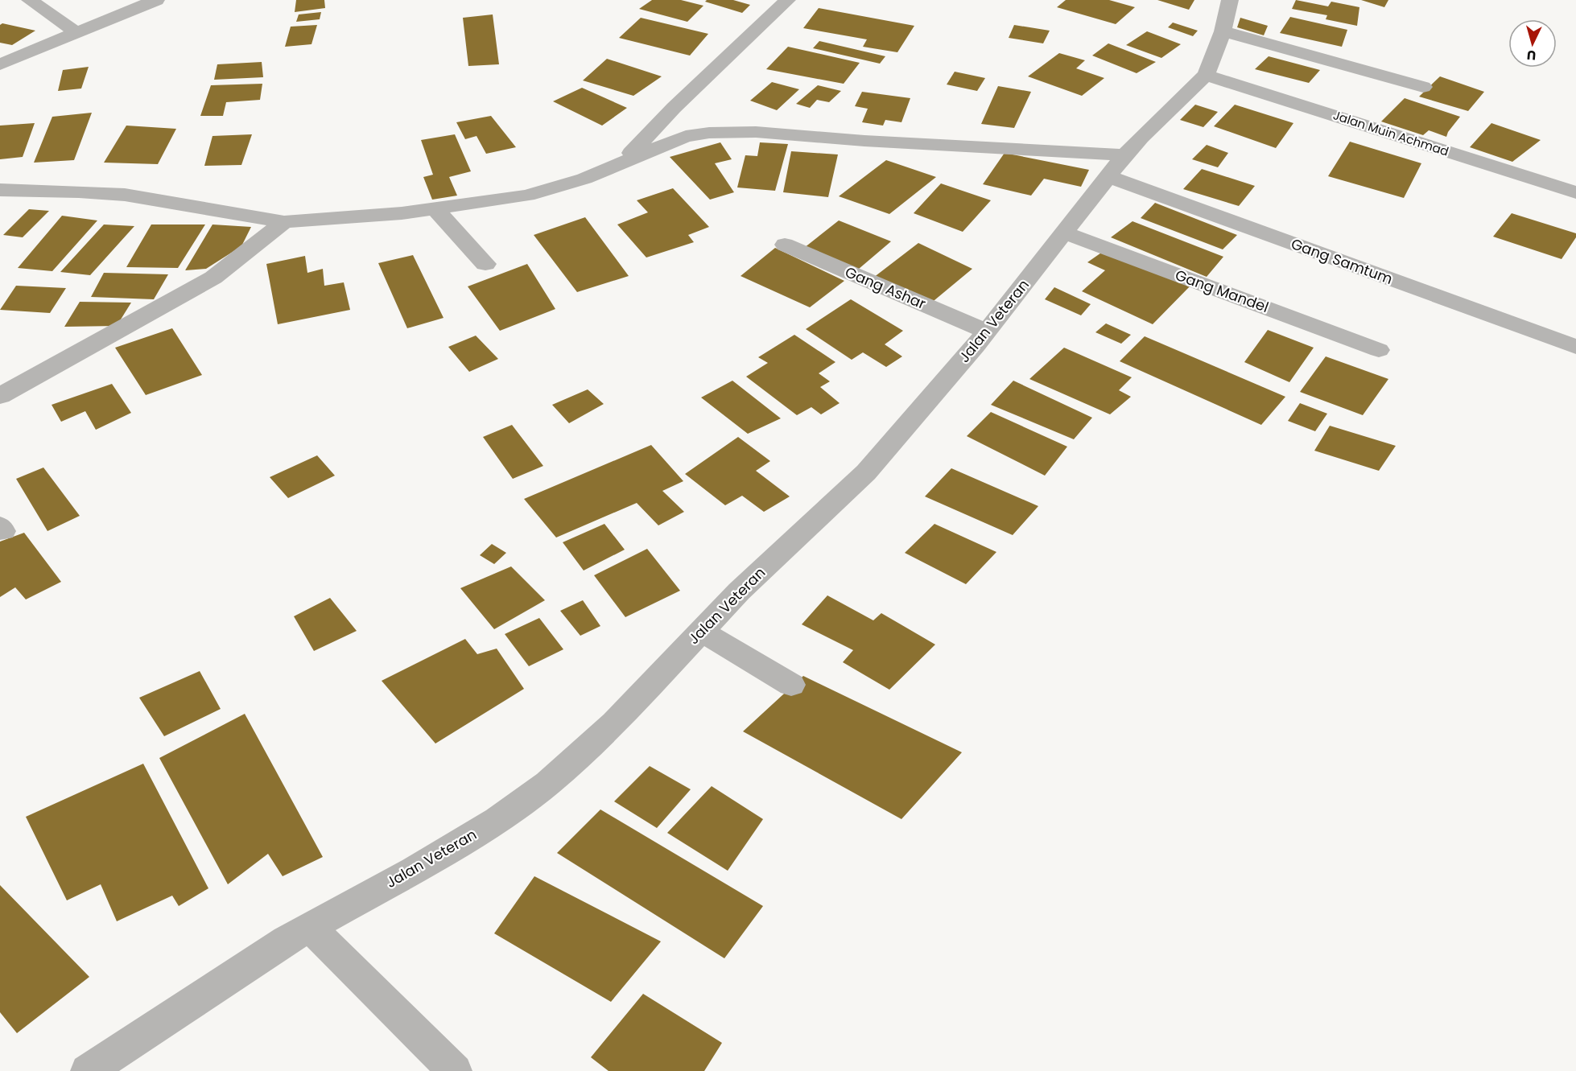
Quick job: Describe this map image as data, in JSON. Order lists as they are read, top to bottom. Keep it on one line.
{"streets":{"street":["Jalan Muin Achmad","Gang Samtum","Gang Ashar","Gang Mandel","Jalan Veteran"]},"crossings":[["Jalan Muin Achmad","Jalan Veteran"],["Gang Samtum","Jalan Veteran"],["Gang Ashar","Jalan Veteran"],["Gang Mandel","Jalan Veteran"]],"north":"bottom"}
